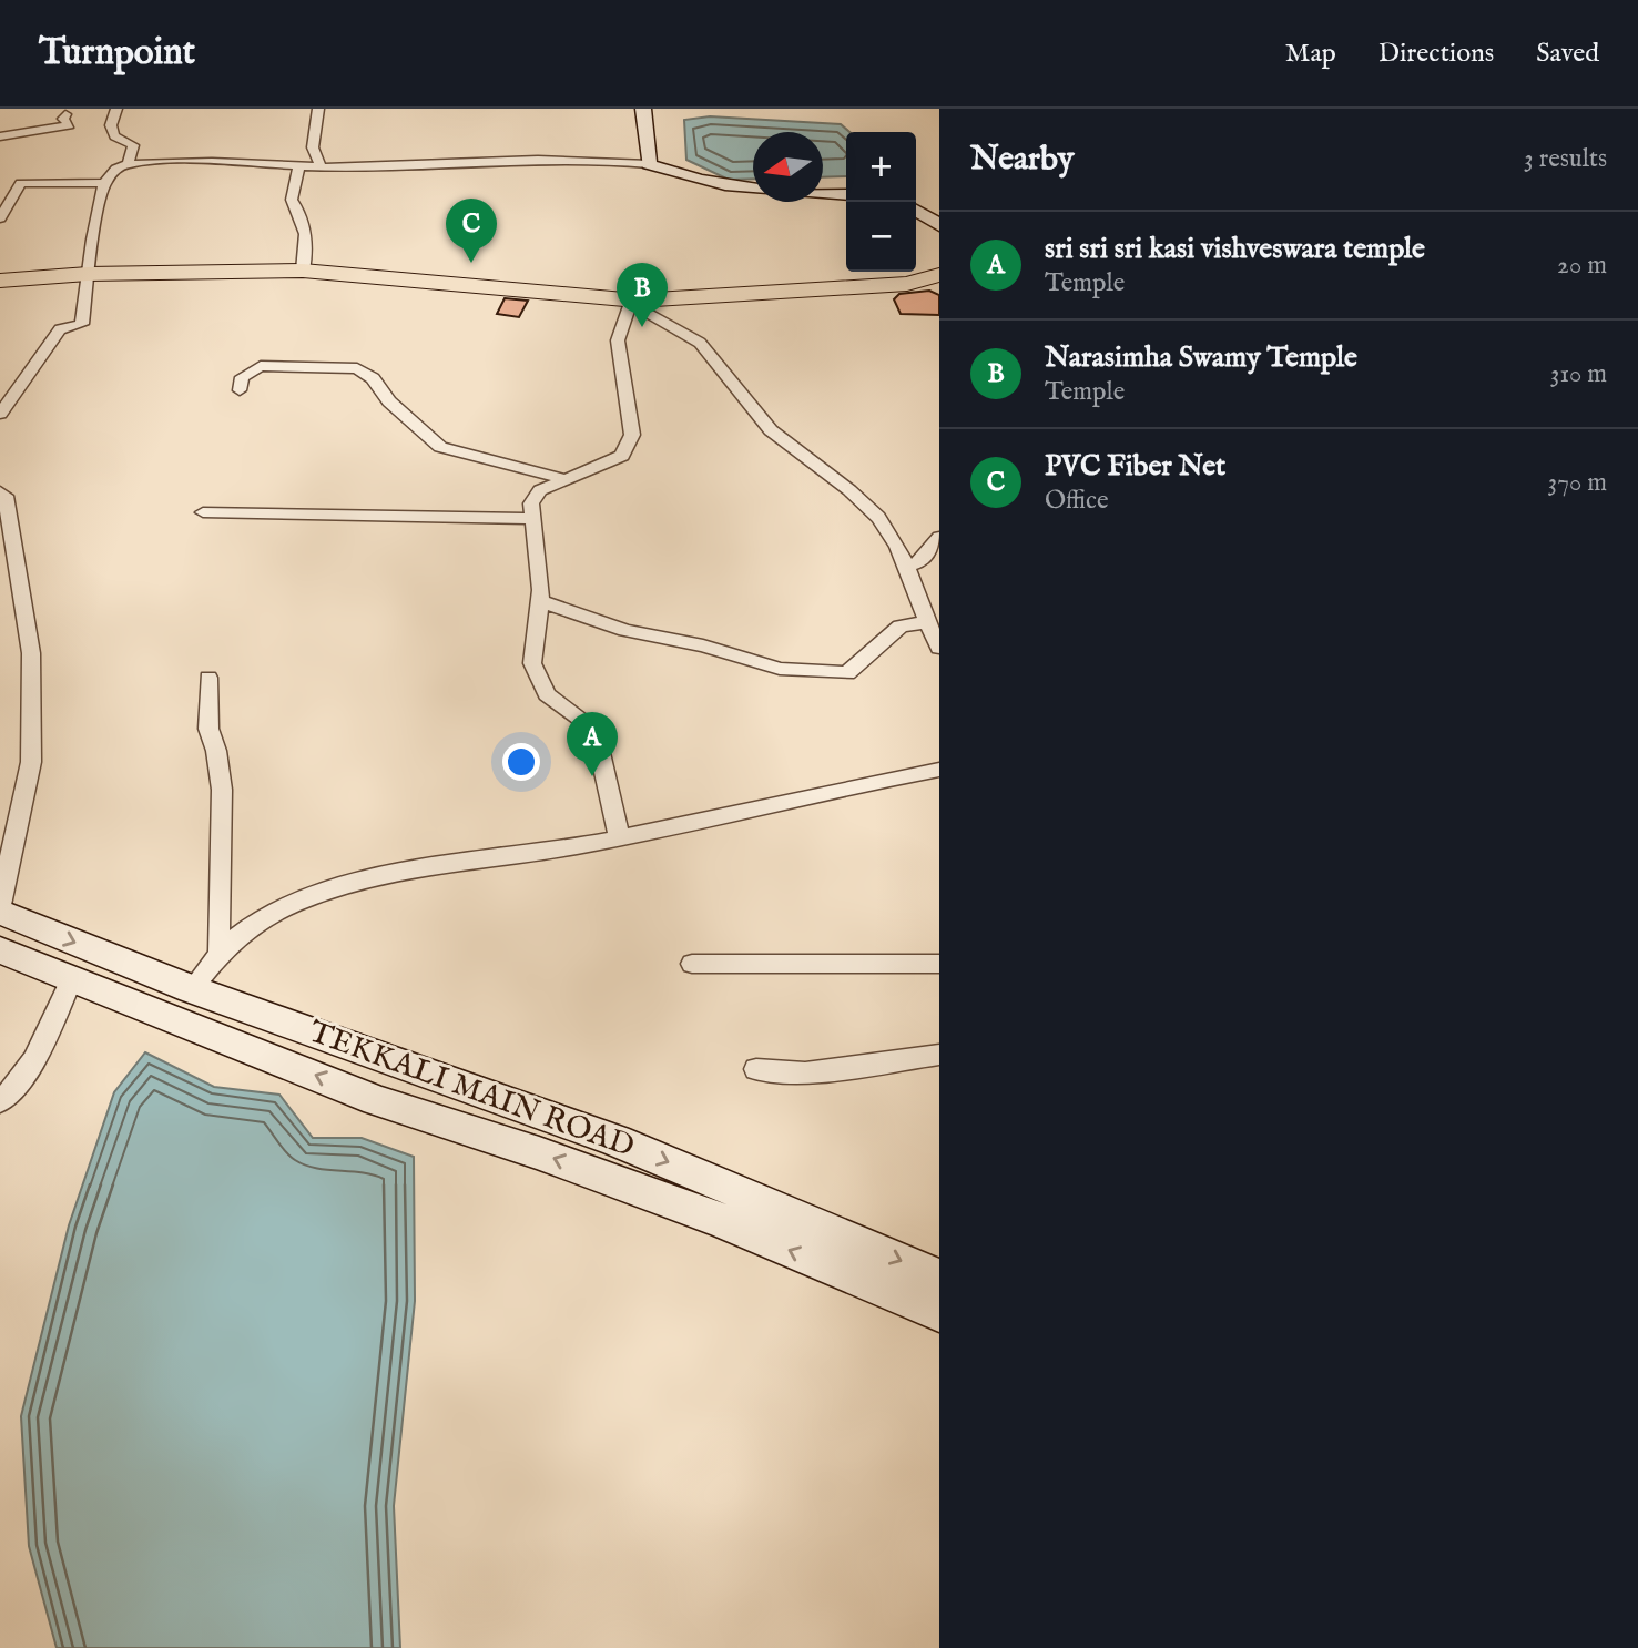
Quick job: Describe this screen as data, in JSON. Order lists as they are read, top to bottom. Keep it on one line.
{"streets":{"main road":["TEKKALI MAIN ROAD"]},"north":"left","page":{"header":"Turnpoint","nav":["Map","Directions","Saved"],"heading":["Nearby","3 results"],"map_buttons":["+","−"],"pins":["C","B","A"],"list":[{"mark":"A","name":"sri sri sri kasi vishveswara temple","note":"Temple","value":"20 m"},{"mark":"B","name":"Narasimha Swamy Temple","note":"Temple","value":"310 m"},{"mark":"C","name":"PVC Fiber Net","note":"Office","value":"370 m"}]}}
